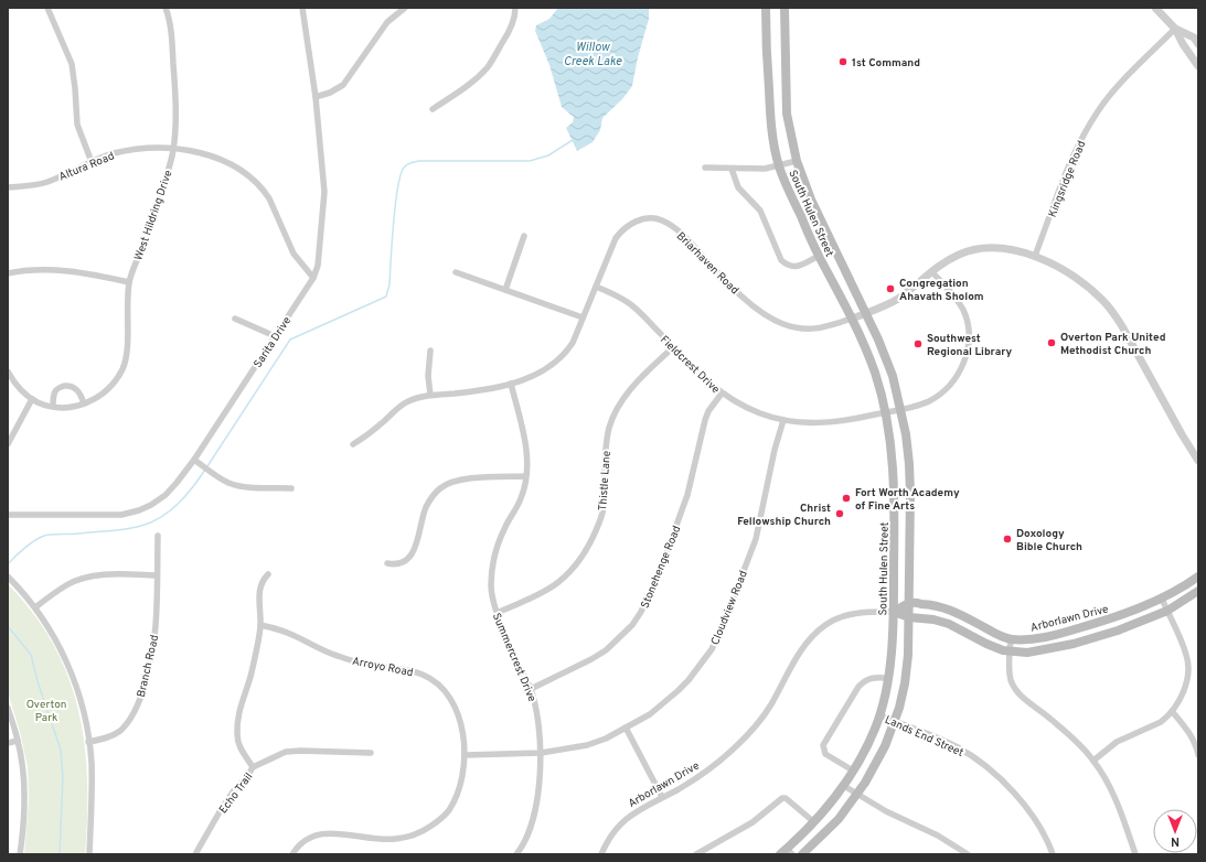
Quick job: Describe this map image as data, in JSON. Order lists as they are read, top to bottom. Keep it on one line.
{"streets":{"main road":["South Hulen Street","Arborlawn Drive"],"street":["Altura Road","Kingsridge Road","West Hildring Drive","Briarhaven Road","Sarita Drive","Fieldcrest Drive","Thistle Lane","Stonehenge Road","Cloudview Road","Summercrest Drive","Branch Road","Arroyo Road","Lands End Street","Echo Trail"]},"crossings":[["Altura Road","West Hildring Drive"],["Altura Road","Sarita Drive"],["Kingsridge Road","Briarhaven Road"],["South Hulen Street","Briarhaven Road"],["South Hulen Street","Fieldcrest Drive"],["South Hulen Street","Arborlawn Drive"],["South Hulen Street","Lands End Street"],["Briarhaven Road","Fieldcrest Drive"],["Briarhaven Road","Summercrest Drive"],["Fieldcrest Drive","Thistle Lane"],["Fieldcrest Drive","Stonehenge Road"],["Fieldcrest Drive","Cloudview Road"],["Thistle Lane","Summercrest Drive"],["Stonehenge Road","Summercrest Drive"],["Cloudview Road","Summercrest Drive"],["Cloudview Road","Arroyo Road"]],"water":["Willow Creek Lake"],"parks":["Overton Park"],"places":["1st Command","Congregation Ahavath Sholom","Overton Park United Methodist Church","Southwest Regional Library","Fort Worth Academy of Fine Arts","Christ Fellowship Church","Doxology Bible Church"],"north":"bottom"}
